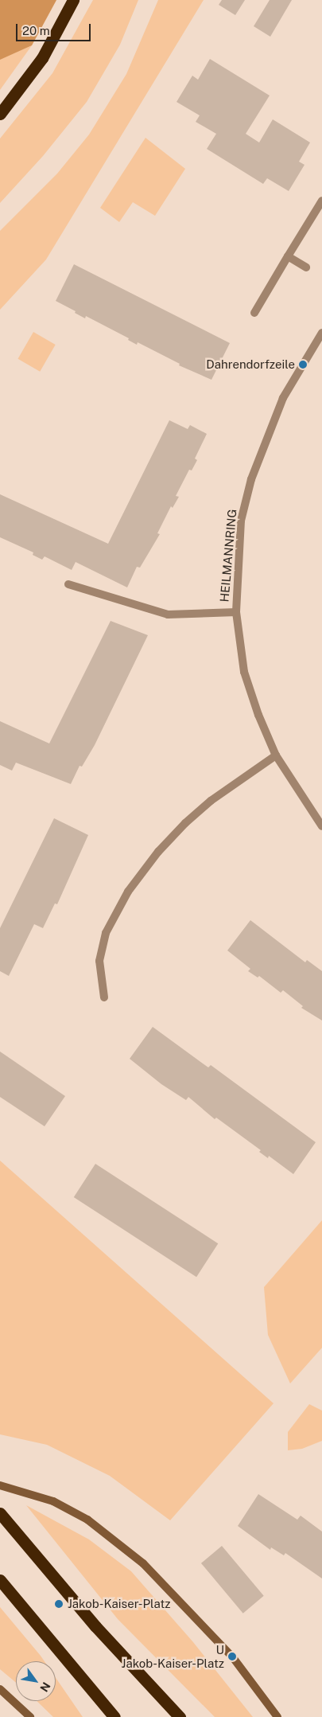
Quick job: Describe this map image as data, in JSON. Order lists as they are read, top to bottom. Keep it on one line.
{"streets":{"street":["HEILMANNRING"]},"places":["Dahrendorfzeile","Jakob-Kaiser-Platz","U Jakob-Kaiser-Platz"],"scale_bar":"20 m","north":"bottom right"}
